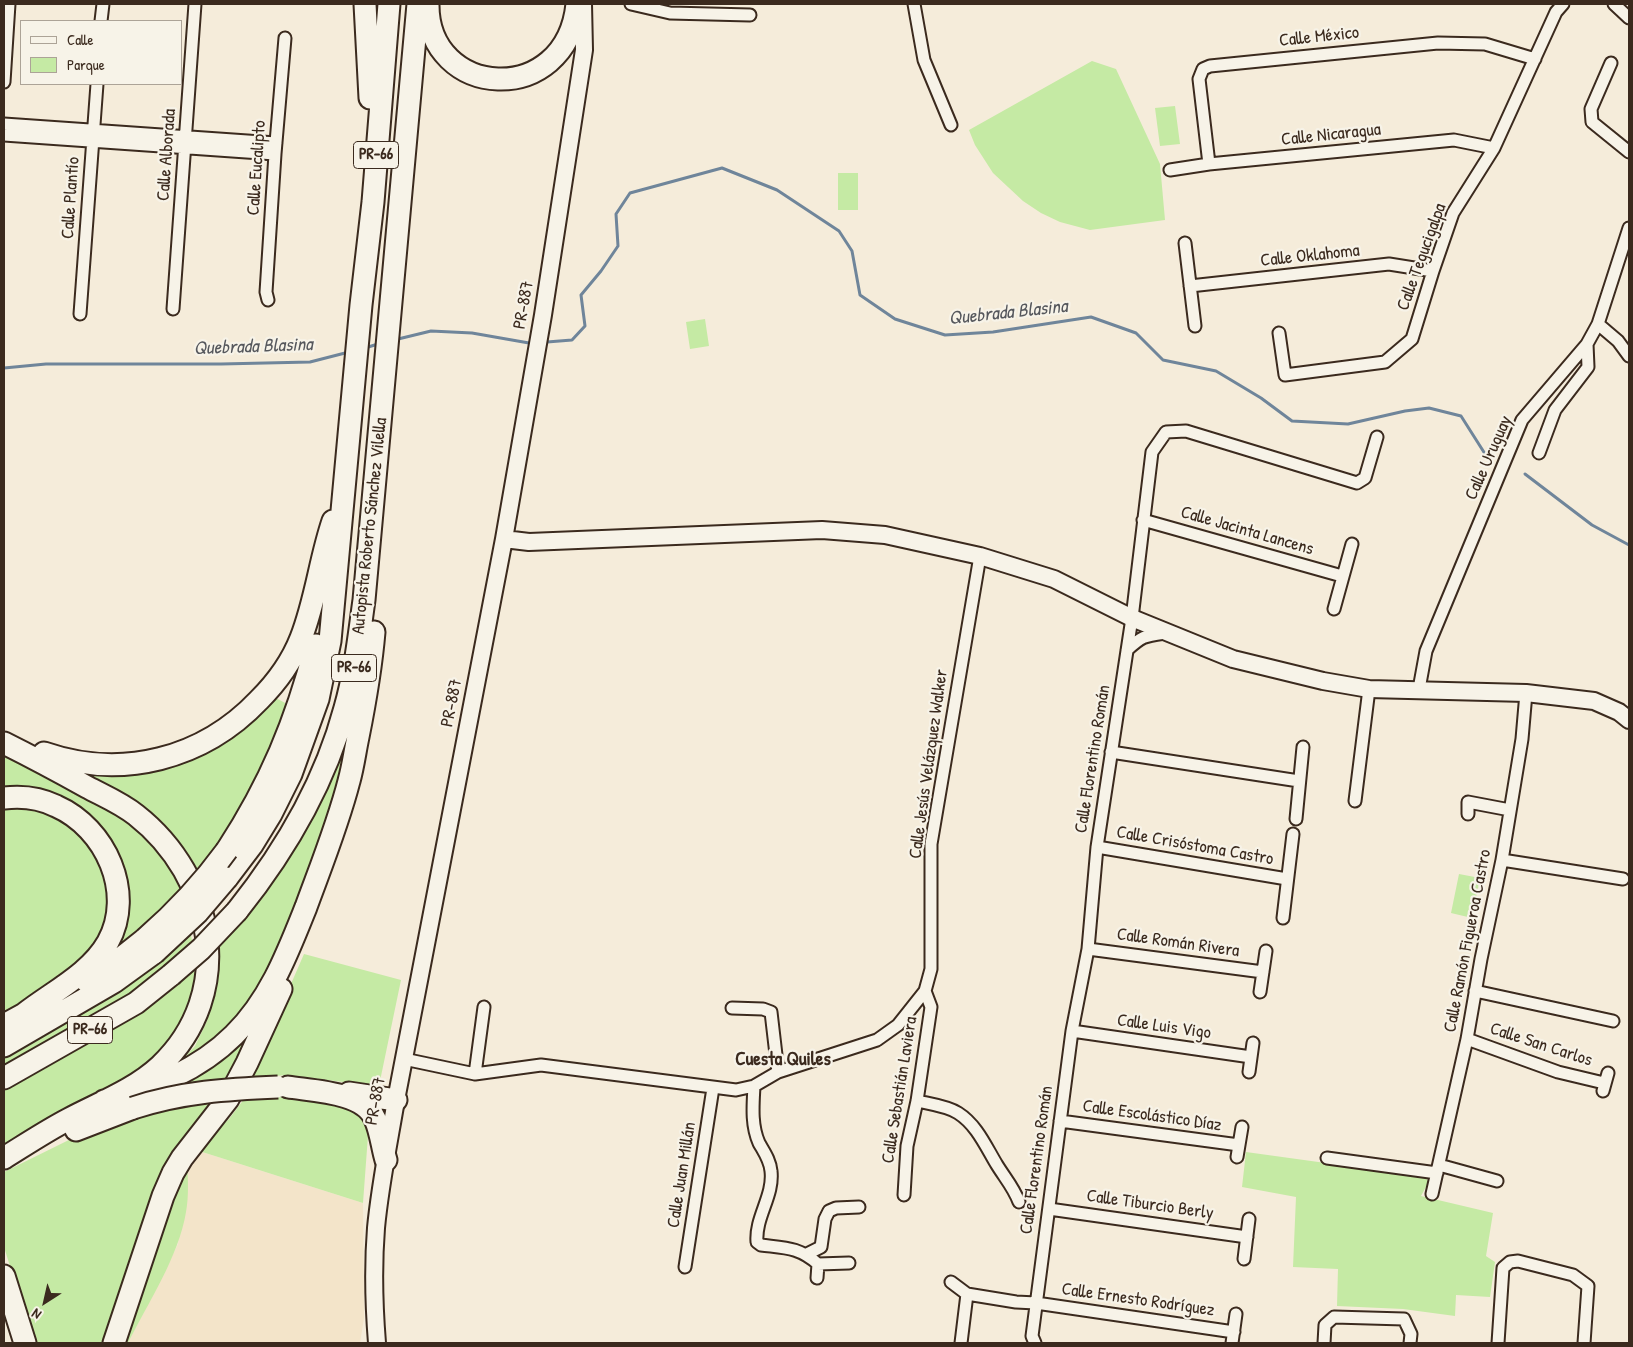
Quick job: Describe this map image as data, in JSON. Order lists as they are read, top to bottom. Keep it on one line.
{"streets":{"highway":["PR-66","Autopista Roberto Sánchez Vilella"],"street":["Calle México","Calle Nicaragua","Calle Alborada","Calle Eucalipto","Calle Plantío","Calle Oklahoma","Calle Tegucigalpa","PR-887","Calle Uruguay","Calle Jacinta Lancens","Calle Florentino Román","Calle Jesús Velázquez Walker","Calle Crisóstoma Castro","Calle Ramón Figueroa Castro","Calle Román Rivera","Calle Luis Vigo","Calle San Carlos","Calle Sebastián Laviera","Calle Escolástico Díaz","Calle Juan Millán","Calle Tiburcio Berly","Calle Ernesto Rodríguez"]},"crossings":[["Calle México","Calle Nicaragua"],["Calle México","Calle Tegucigalpa"],["Calle Nicaragua","Calle Tegucigalpa"],["Calle Oklahoma","Calle Tegucigalpa"],["PR-887","Calle Jesús Velázquez Walker"],["Calle Jacinta Lancens","Calle Florentino Román"],["Calle Florentino Román","Calle Crisóstoma Castro"],["Calle Florentino Román","Calle Román Rivera"],["Calle Florentino Román","Calle Luis Vigo"],["Calle Florentino Román","Calle Escolástico Díaz"],["Calle Florentino Román","Calle Tiburcio Berly"],["Calle Florentino Román","Calle Ernesto Rodríguez"],["Calle Jesús Velázquez Walker","Calle Sebastián Laviera"],["Calle Jesús Velázquez Walker","Calle Juan Millán"],["Calle Ramón Figueroa Castro","Calle San Carlos"]],"districts":["Cuesta Quiles"],"water":["Quebrada Blasina"],"legend":["Calle","Parque"],"north":"bottom left"}
